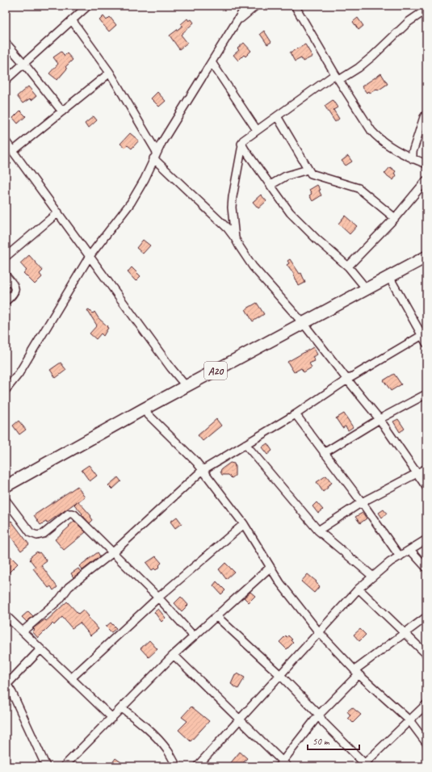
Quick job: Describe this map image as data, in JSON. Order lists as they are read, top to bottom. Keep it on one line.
{"streets":{"main road":["A20"]},"scale_bar":"50 m"}
